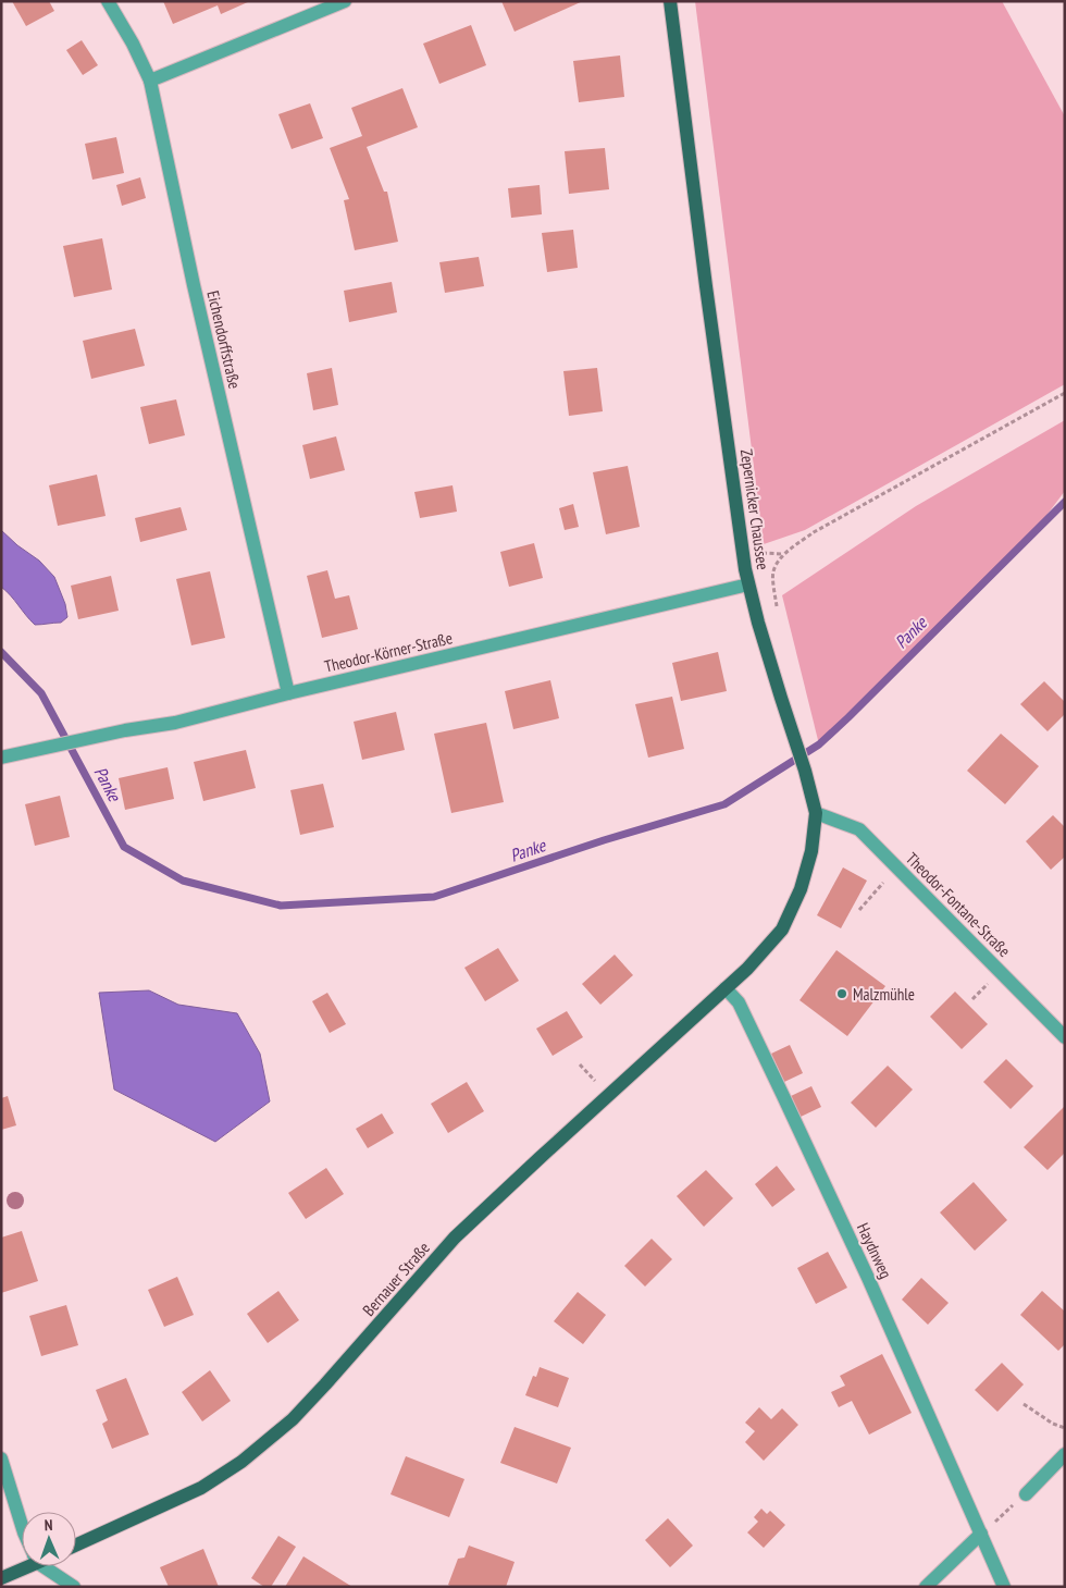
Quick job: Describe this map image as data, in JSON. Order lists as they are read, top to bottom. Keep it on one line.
{"streets":{"main road":["Zepernicker Chaussee","Bernauer Straße"],"street":["Eichendorffstraße","Theodor-Körner-Straße","Theodor-Fontane-Straße","Haydnweg"]},"crossings":[["Eichendorffstraße","Theodor-Körner-Straße"],["Zepernicker Chaussee","Theodor-Körner-Straße"],["Zepernicker Chaussee","Theodor-Fontane-Straße"],["Zepernicker Chaussee","Haydnweg"],["Zepernicker Chaussee","Bernauer Straße"],["Haydnweg","Bernauer Straße"]],"water":["Panke"],"places":["Malzmühle"],"north":"top"}
